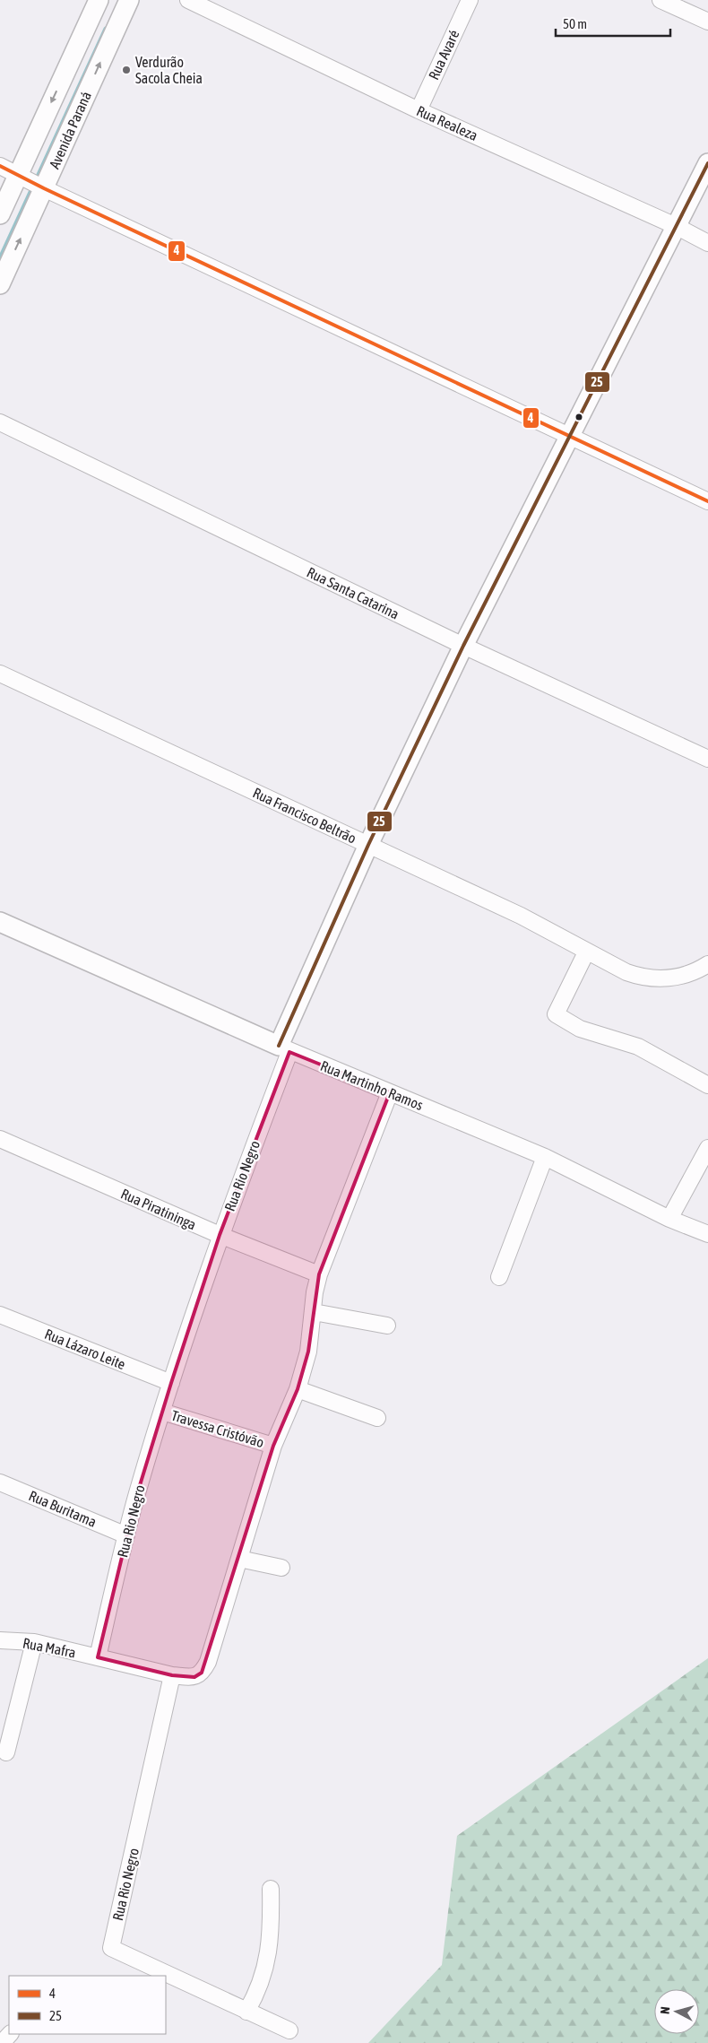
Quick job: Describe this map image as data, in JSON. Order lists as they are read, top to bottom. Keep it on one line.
{"streets":{"street":["Rua Avaré","Rua Realeza","Avenida Paraná","Rua Santa Catarina","Rua Francisco Beltrão","Rua Martinho Ramos","Rua Rio Negro","Rua Piratininga","Rua Lázaro Leite","Travessa Cristóvão","Rua Buritama","Rua Mafra"]},"crossings":[["Rua Avaré","Rua Realeza"],["Rua Realeza","Rua Rio Negro"],["Rua Santa Catarina","Rua Rio Negro"],["Rua Francisco Beltrão","Rua Rio Negro"],["Rua Martinho Ramos","Rua Rio Negro"],["Rua Rio Negro","Rua Piratininga"],["Rua Rio Negro","Rua Lázaro Leite"],["Rua Rio Negro","Travessa Cristóvão"],["Rua Rio Negro","Rua Buritama"],["Rua Rio Negro","Rua Mafra"]],"places":["Verdurão Sacola Cheia"],"lines":["transit line 25","transit line 4"],"legend":["4","25"],"scale_bar":"50 m","north":"left"}
